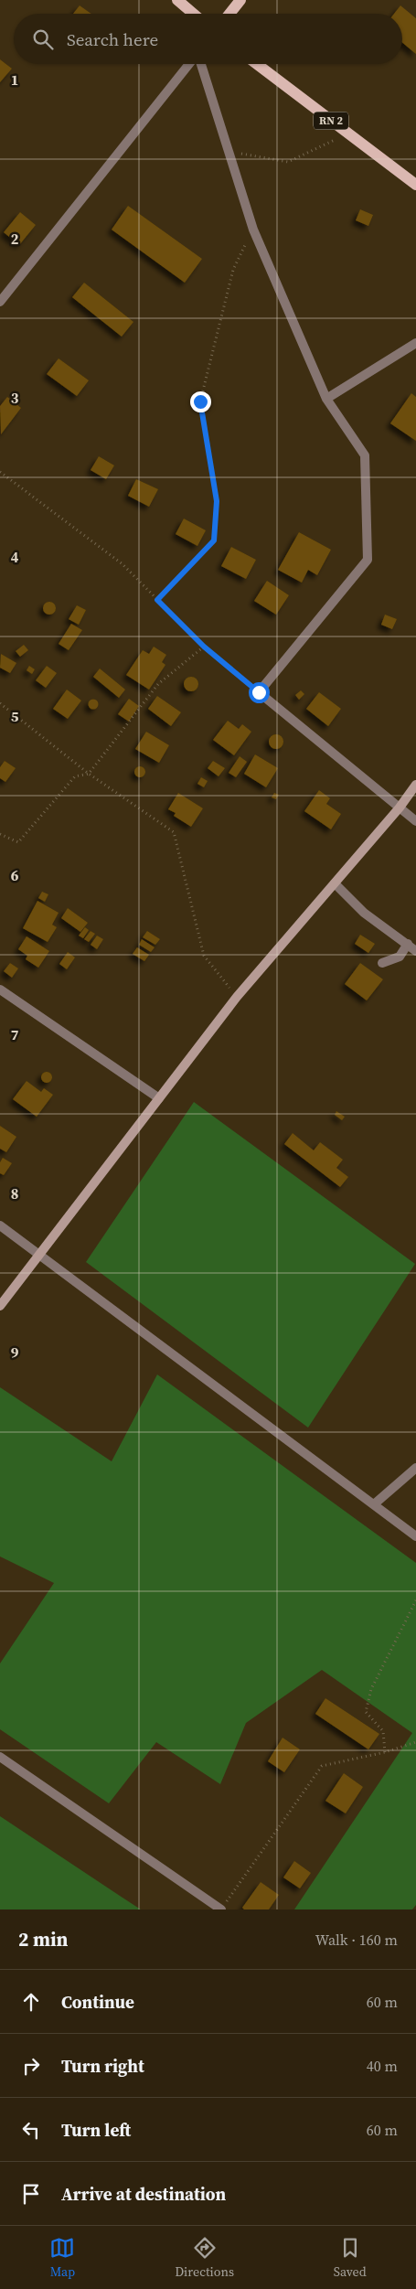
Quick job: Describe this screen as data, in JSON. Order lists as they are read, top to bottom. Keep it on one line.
{"streets":{"main road":["RN 2"]},"page":{"search":"Search here","heading":["2 min","Walk · 160 m"],"list":[["Continue","60 m"],["Turn right","40 m"],["Turn left","60 m"],"Arrive at destination"],"nav":["Map","Directions","Saved"]},"grid":{"rows":["1","2","3","4","5","6","7","8","9"]}}
